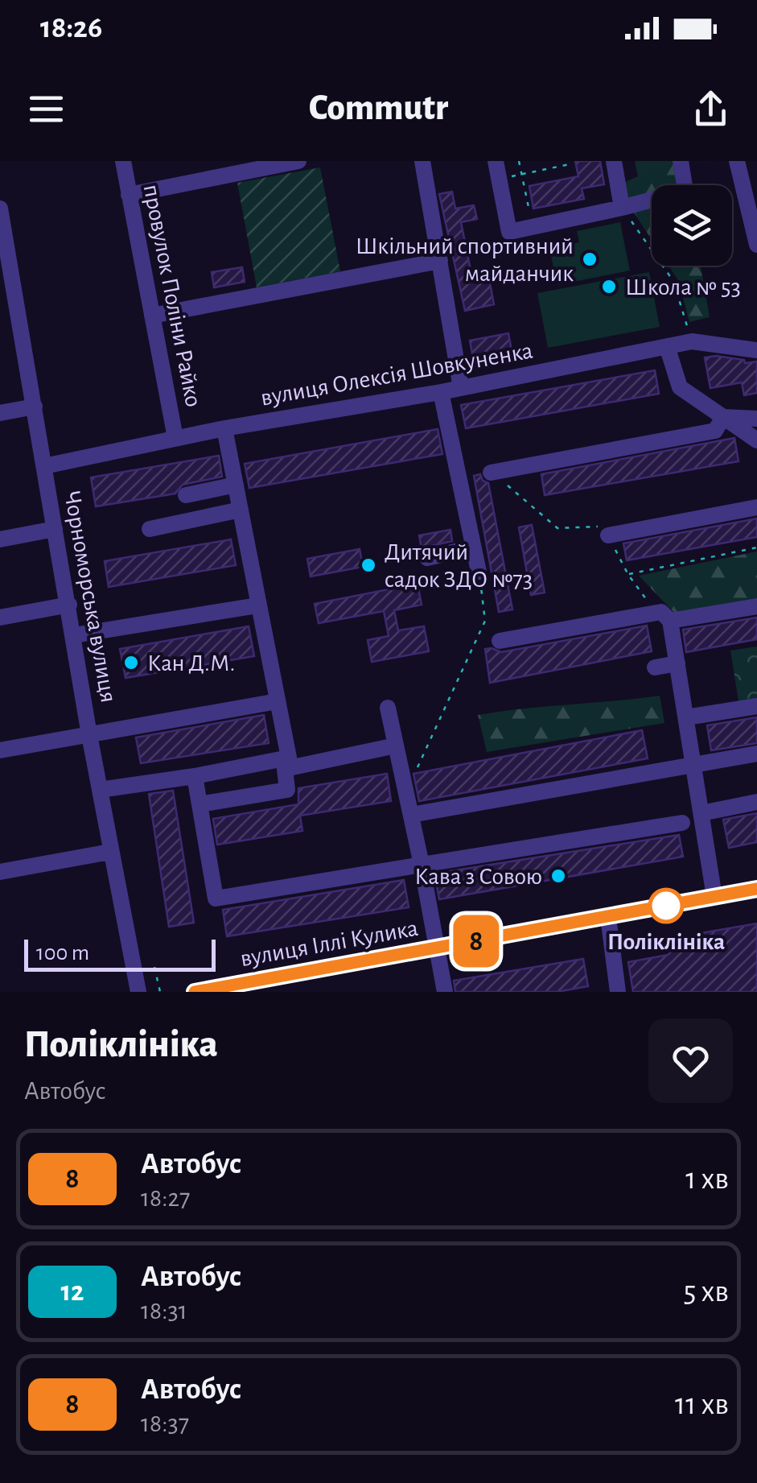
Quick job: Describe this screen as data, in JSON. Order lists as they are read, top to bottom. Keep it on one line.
{"streets":{"street":["провулок Поліни Райко","вулиця Олексія Шовкуненка","Чорноморська вулиця","вулиця Іллі Кулика"]},"crossings":[["провулок Поліни Райко","вулиця Олексія Шовкуненка"],["вулиця Олексія Шовкуненка","Чорноморська вулиця"]],"places":["Шкільний спортивний майданчик","Школа № 53","Дитячий садок ЗДО №73","Кан Д.М.","Кава з Совою","Поліклініка"],"lines":["bus line 8"],"scale_bar":"100 m","page":{"status":"18:26","header":"Commutr","on_map":"8","scale":"100 m","heading":["Поліклініка","Автобус"],"list":[{"mark":"8","name":"Автобус","note":"18:27","value":"1 хв"},{"mark":"12","name":"Автобус","note":"18:31","value":"5 хв"},{"mark":"8","name":"Автобус","note":"18:37","value":"11 хв"}]}}
